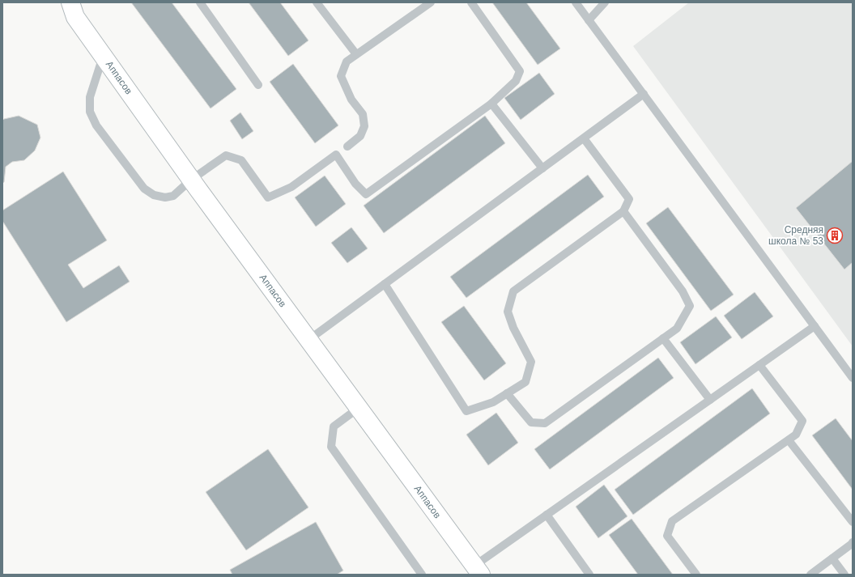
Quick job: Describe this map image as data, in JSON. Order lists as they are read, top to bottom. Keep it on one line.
{"streets":{"street":["Аппасов"]},"places":{"building":["Средняя школа № 53"]}}
